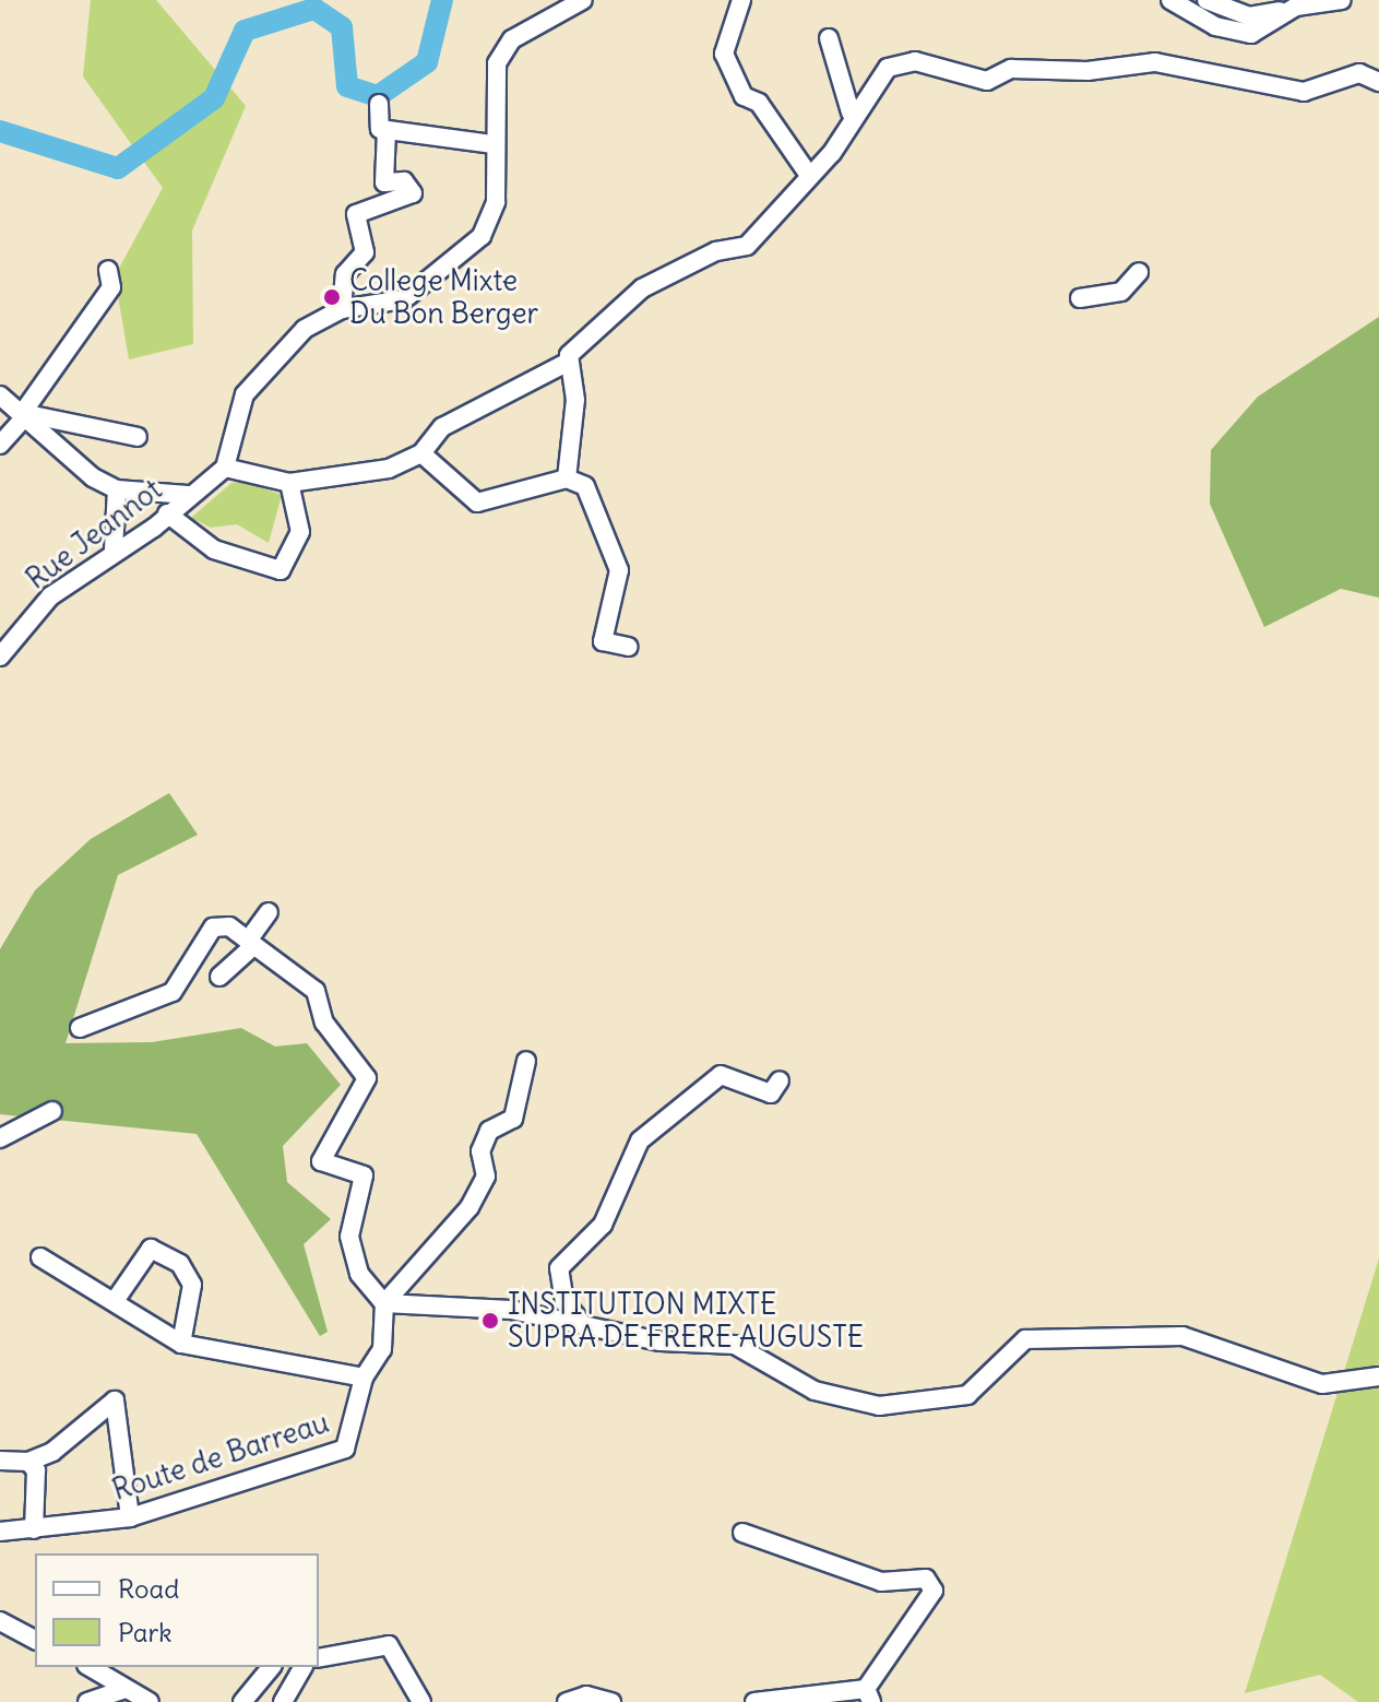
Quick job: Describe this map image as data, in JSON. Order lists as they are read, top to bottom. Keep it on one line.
{"streets":{"street":["Rue Jeannot","Route de Barreau"]},"places":["College Mixte Du Bon Berger","INSTITUTION MIXTE SUPRA DE FRERE AUGUSTE"],"legend":["Road","Park"]}
